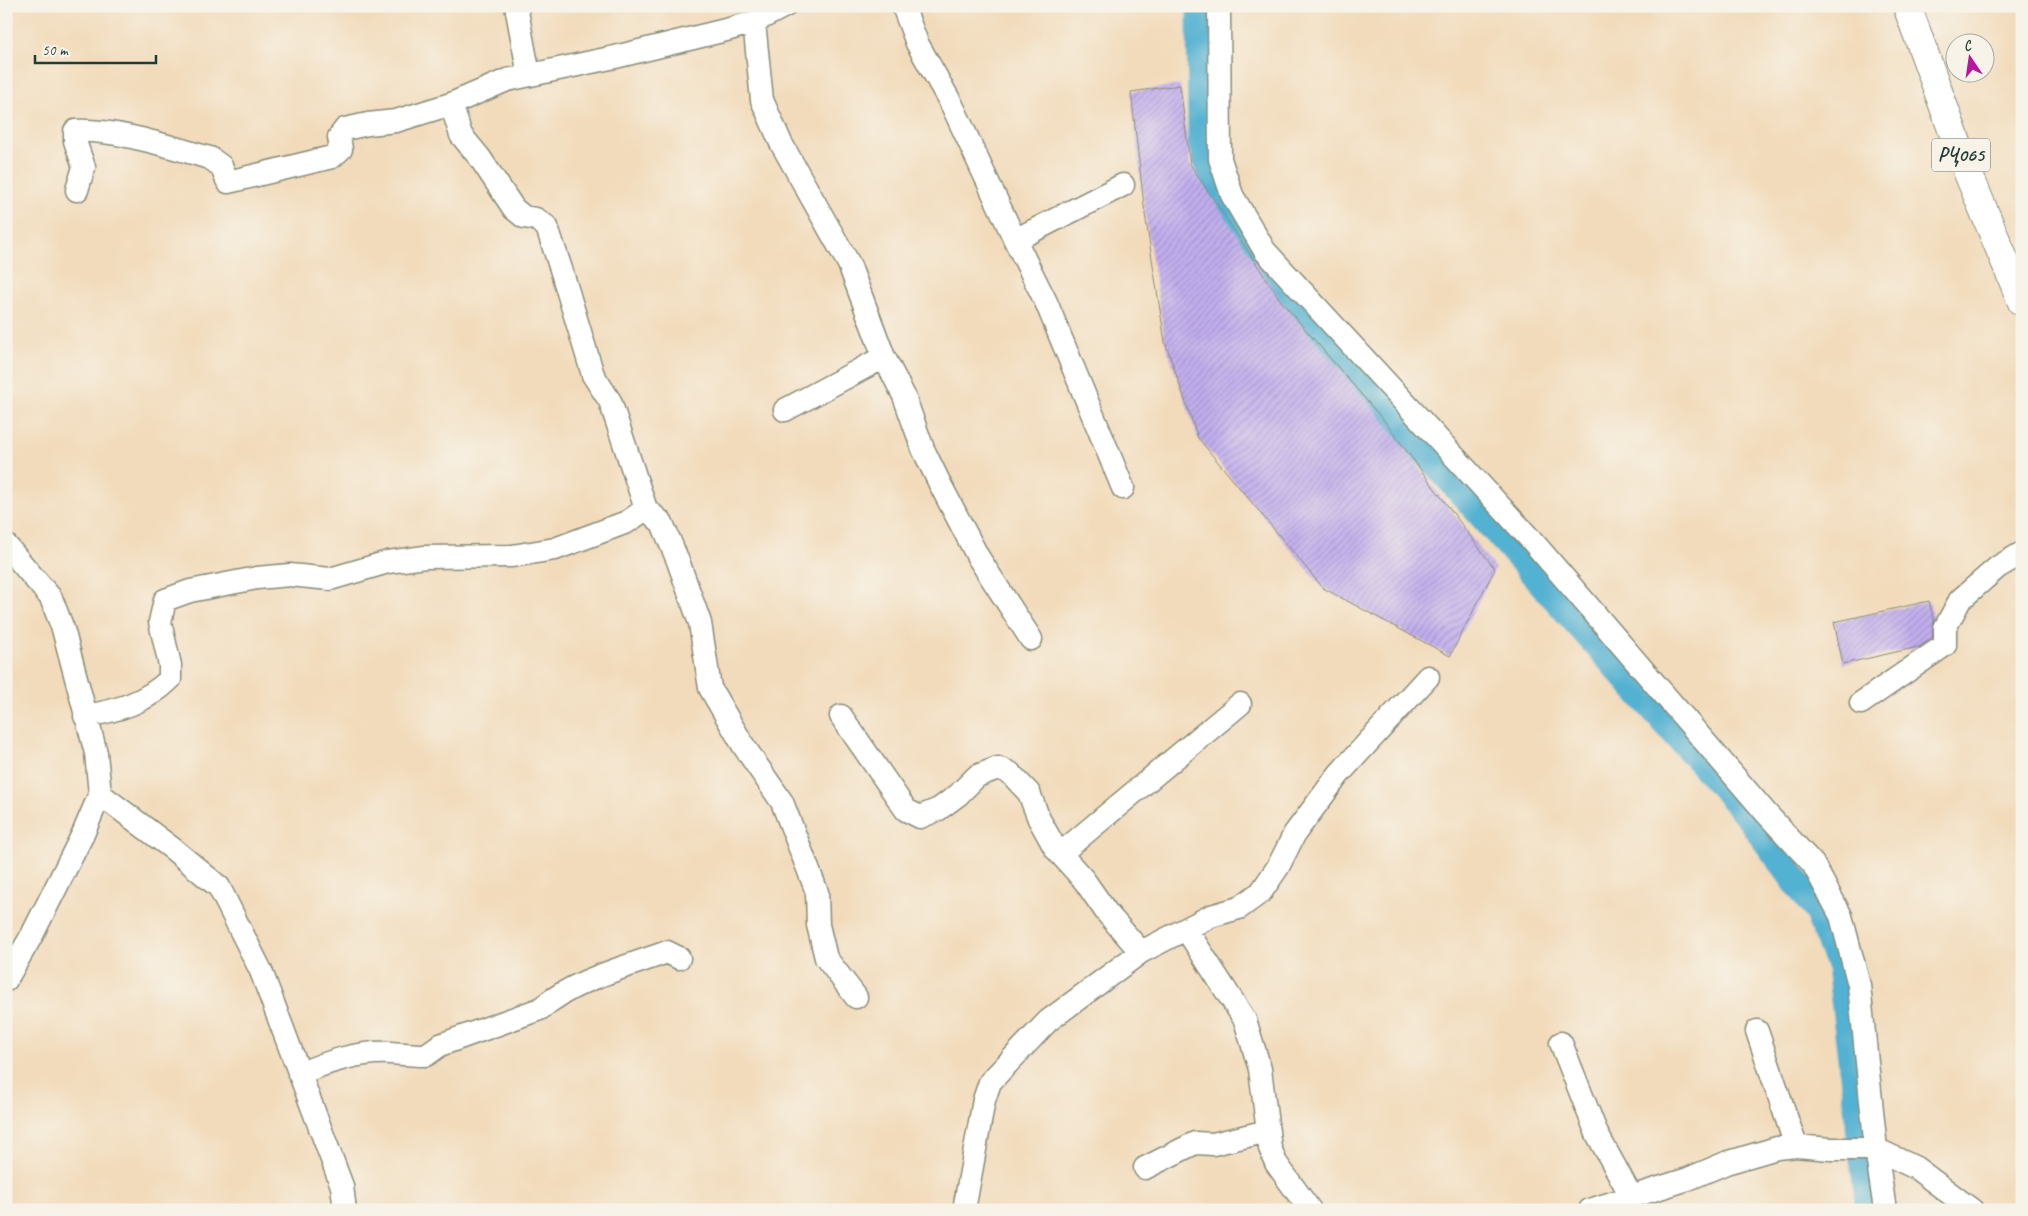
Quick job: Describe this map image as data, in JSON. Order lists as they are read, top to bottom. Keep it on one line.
{"streets":{"main road":["РҶ065"]},"scale_bar":"50 m","north":"top"}
